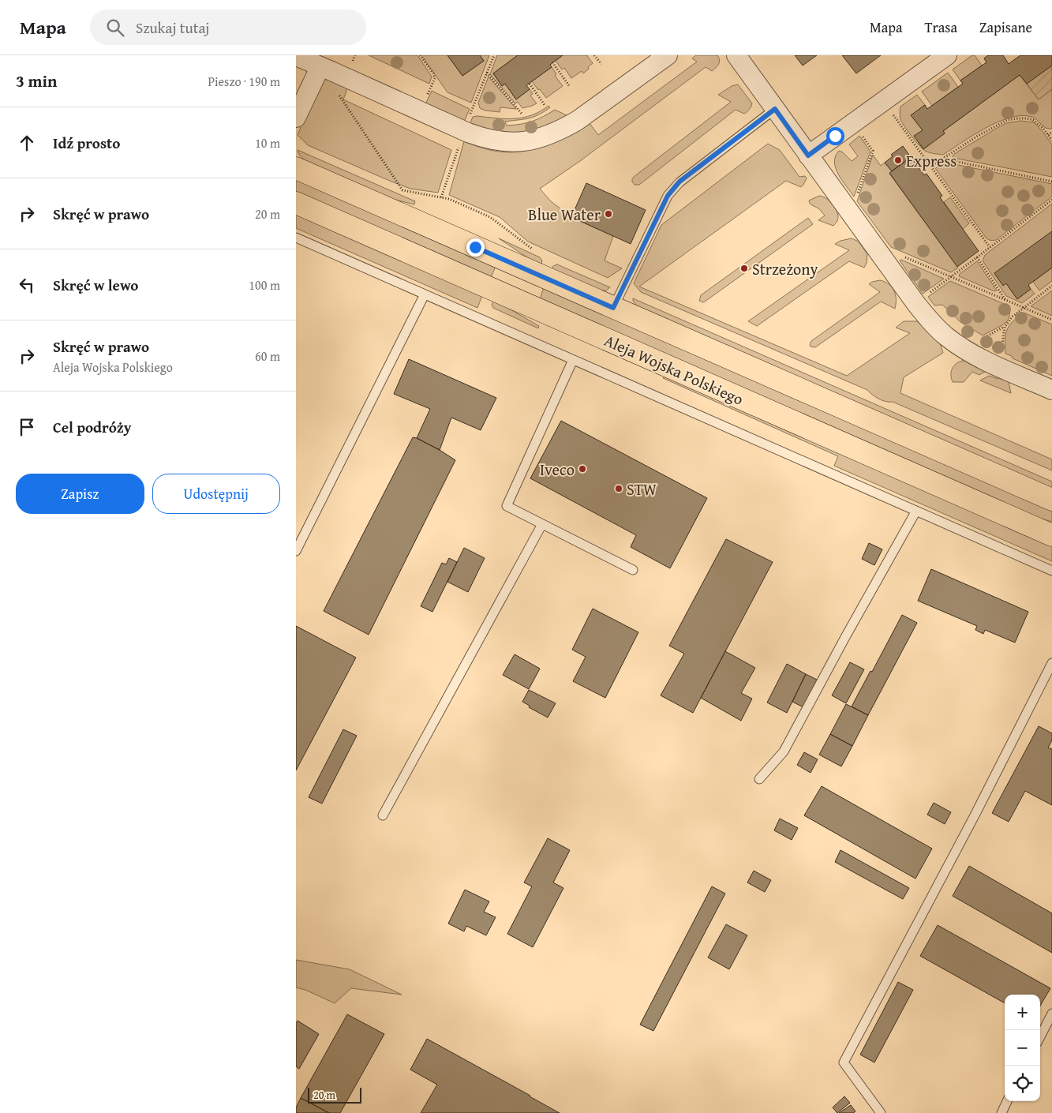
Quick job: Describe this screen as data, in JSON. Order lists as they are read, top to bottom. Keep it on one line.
{"streets":{"main road":["Aleja Wojska Polskiego"]},"places":["Express","Blue Water","Strzeżony","Iveco","STW"],"scale_bar":"20 m","page":{"header":"Mapa","search":"Szukaj tutaj","nav":["Mapa","Trasa","Zapisane"],"heading":["3 min","Pieszo · 190 m"],"list":[["Idź prosto","10 m"],["Skręć w prawo","20 m"],["Skręć w lewo","100 m"],["Skręć w prawo","Aleja Wojska Polskiego","60 m"],"Cel podróży"],"buttons":["Zapisz","Udostępnij"],"map_buttons":["+","−"],"scale":"20 m"}}
